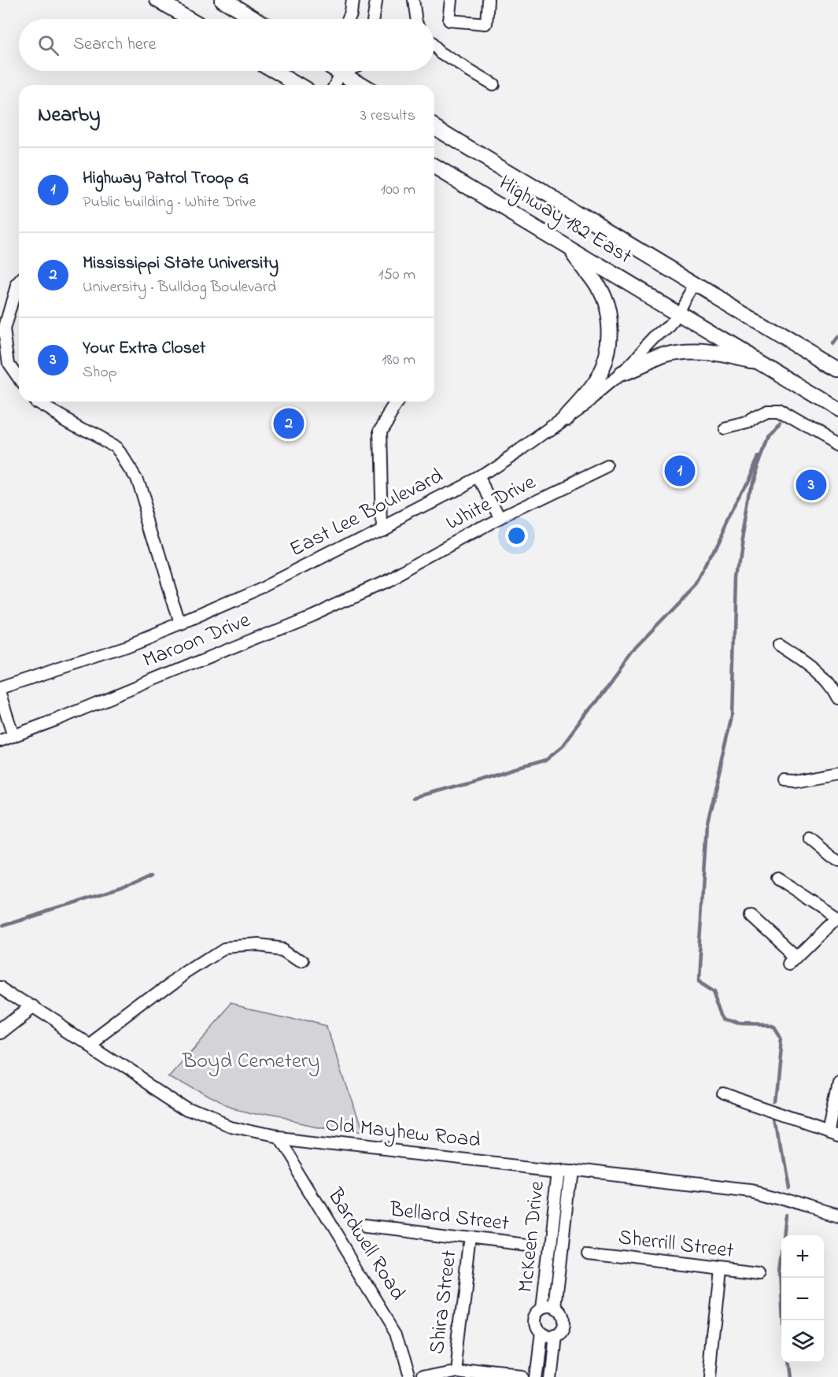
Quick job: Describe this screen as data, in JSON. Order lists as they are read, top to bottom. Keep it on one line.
{"streets":{"main road":["Highway 182 East"],"street":["White Drive","East Lee Boulevard","Maroon Drive","Old Mayhew Road","Bellard Street","McKeen Drive","Bardwell Road","Sherrill Street","Shira Street"]},"crossings":[["Highway 182 East","East Lee Boulevard"],["White Drive","Maroon Drive"],["Old Mayhew Road","McKeen Drive"],["Old Mayhew Road","Bardwell Road"],["Bellard Street","Shira Street"]],"parks":["Boyd Cemetery"],"page":{"search":"Search here","heading":["Nearby","3 results"],"list":[{"mark":"1","name":"Highway Patrol Troop G","note":"Public building · White Drive","value":"100 m"},{"mark":"2","name":"Mississippi State University","note":"University · Bulldog Boulevard","value":"150 m"},{"mark":"3","name":"Your Extra Closet","note":"Shop","value":"180 m"}],"pins":["2","1","3"],"map_buttons":["+","−"]}}
